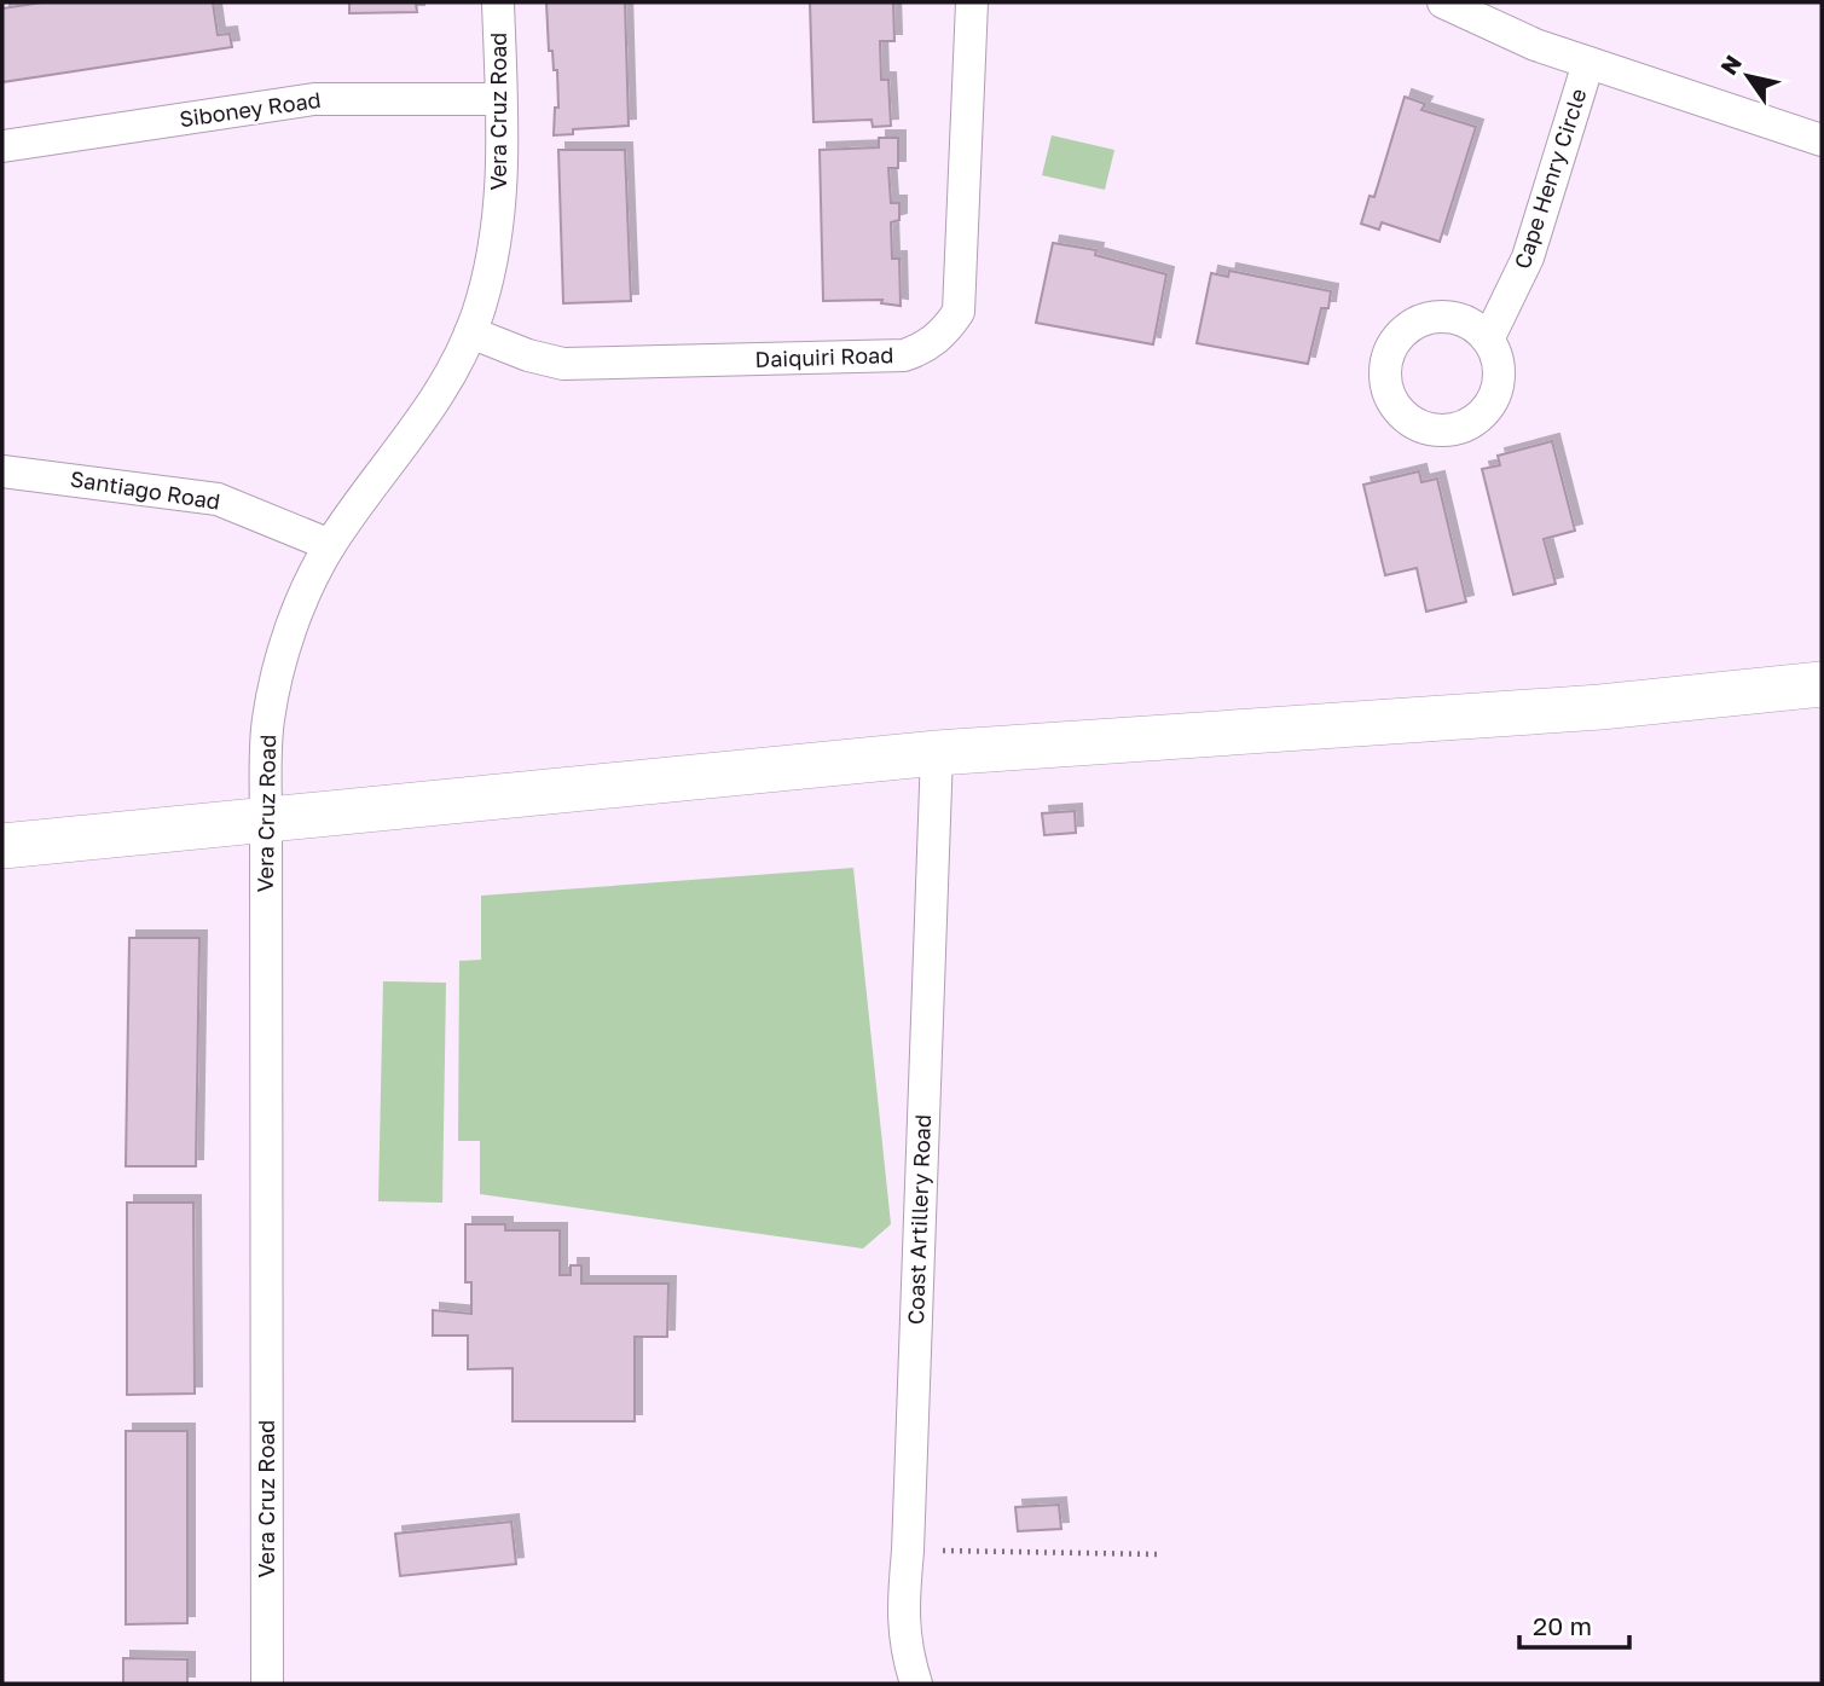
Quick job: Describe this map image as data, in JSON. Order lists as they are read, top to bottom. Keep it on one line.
{"streets":{"street":["Siboney Road","Vera Cruz Road","Cape Henry Circle","Daiquiri Road","Santiago Road","Coast Artillery Road"]},"crossings":[["Siboney Road","Vera Cruz Road"],["Vera Cruz Road","Daiquiri Road"],["Vera Cruz Road","Santiago Road"]],"scale_bar":"20 m","north":"top left"}
